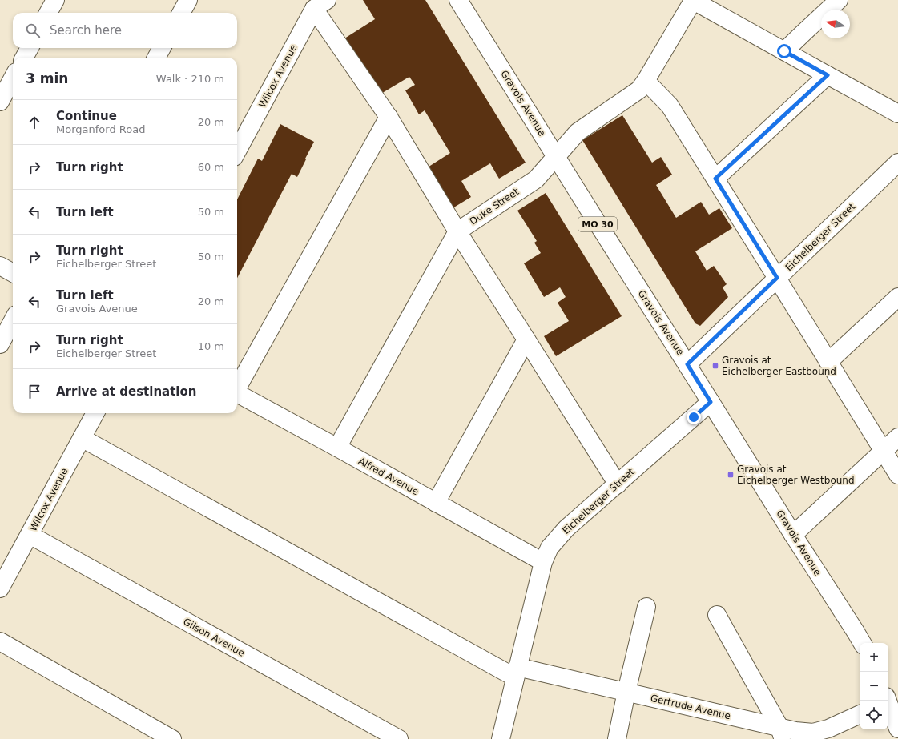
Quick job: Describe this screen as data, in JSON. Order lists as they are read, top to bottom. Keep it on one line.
{"streets":{"street":["Wilcox Avenue","Gravois Avenue","Duke Street","MO 30","Eichelberger Street","Alfred Avenue","Gilson Avenue","Gertrude Avenue"]},"crossings":[["Wilcox Avenue","Gilson Avenue"],["Wilcox Avenue","Gertrude Avenue"],["Gravois Avenue","Duke Street"],["Gravois Avenue","Eichelberger Street"],["Duke Street","Alfred Avenue"],["Eichelberger Street","Alfred Avenue"],["Eichelberger Street","Gertrude Avenue"]],"places":{"transit":["Gravois at Eichelberger Eastbound","Gravois at Eichelberger Westbound"]},"north":"left","page":{"search":"Search here","heading":["3 min","Walk · 210 m"],"list":[["Continue","Morganford Road","20 m"],["Turn right","60 m"],["Turn left","50 m"],["Turn right","Eichelberger Street","50 m"],["Turn left","Gravois Avenue","20 m"],["Turn right","Eichelberger Street","10 m"],"Arrive at destination"],"map_buttons":["+","−"]}}
